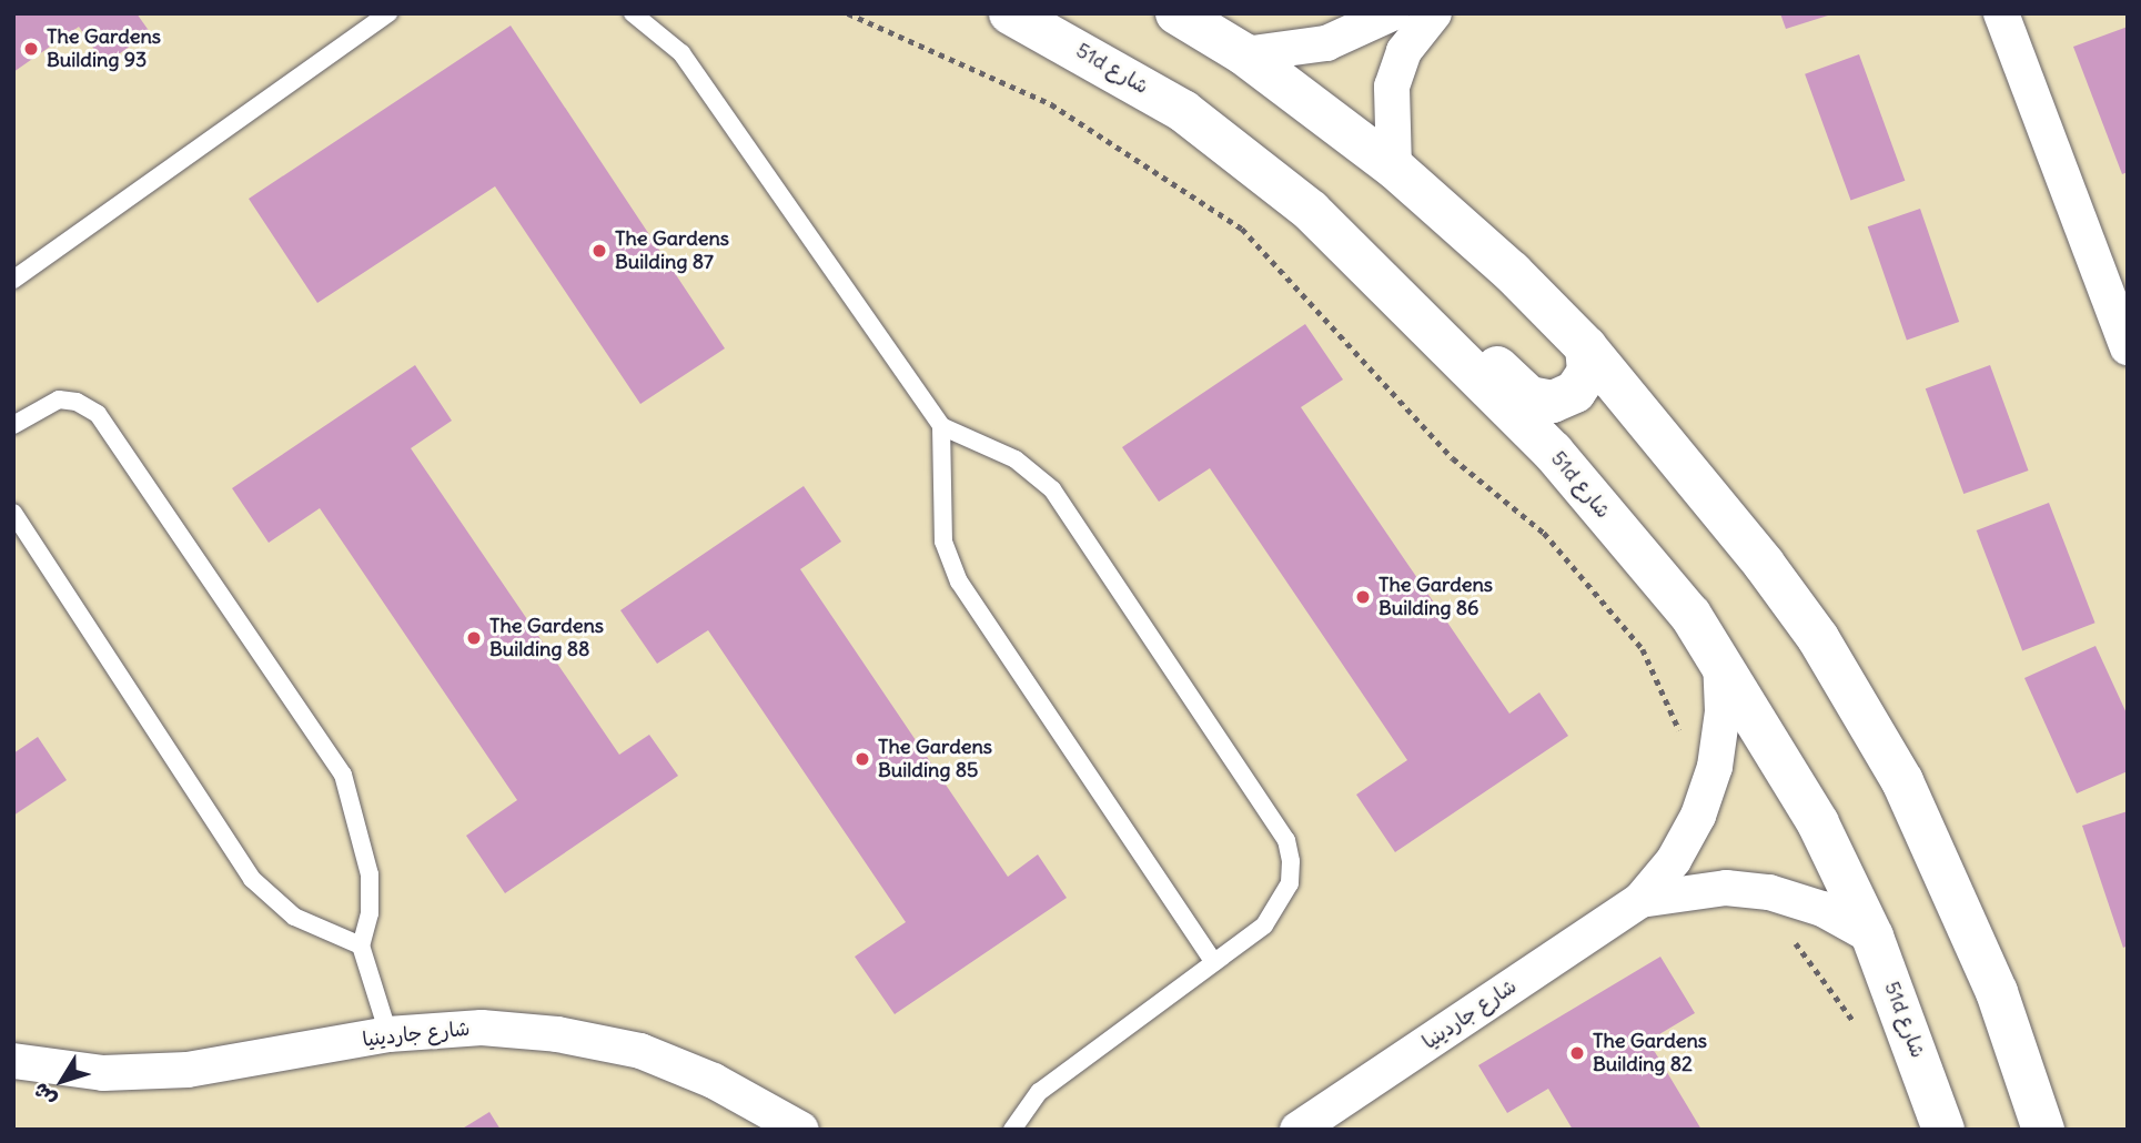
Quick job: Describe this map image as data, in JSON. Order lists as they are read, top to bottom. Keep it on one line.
{"streets":{"street":["51d شارع","شارع جاردينيا"]},"crossings":[["51d شارع","شارع جاردينيا"]],"places":["The Gardens Building 93","The Gardens Building 87","The Gardens Building 86","The Gardens Building 88","The Gardens Building 85","The Gardens Building 82"],"north":"bottom left"}
